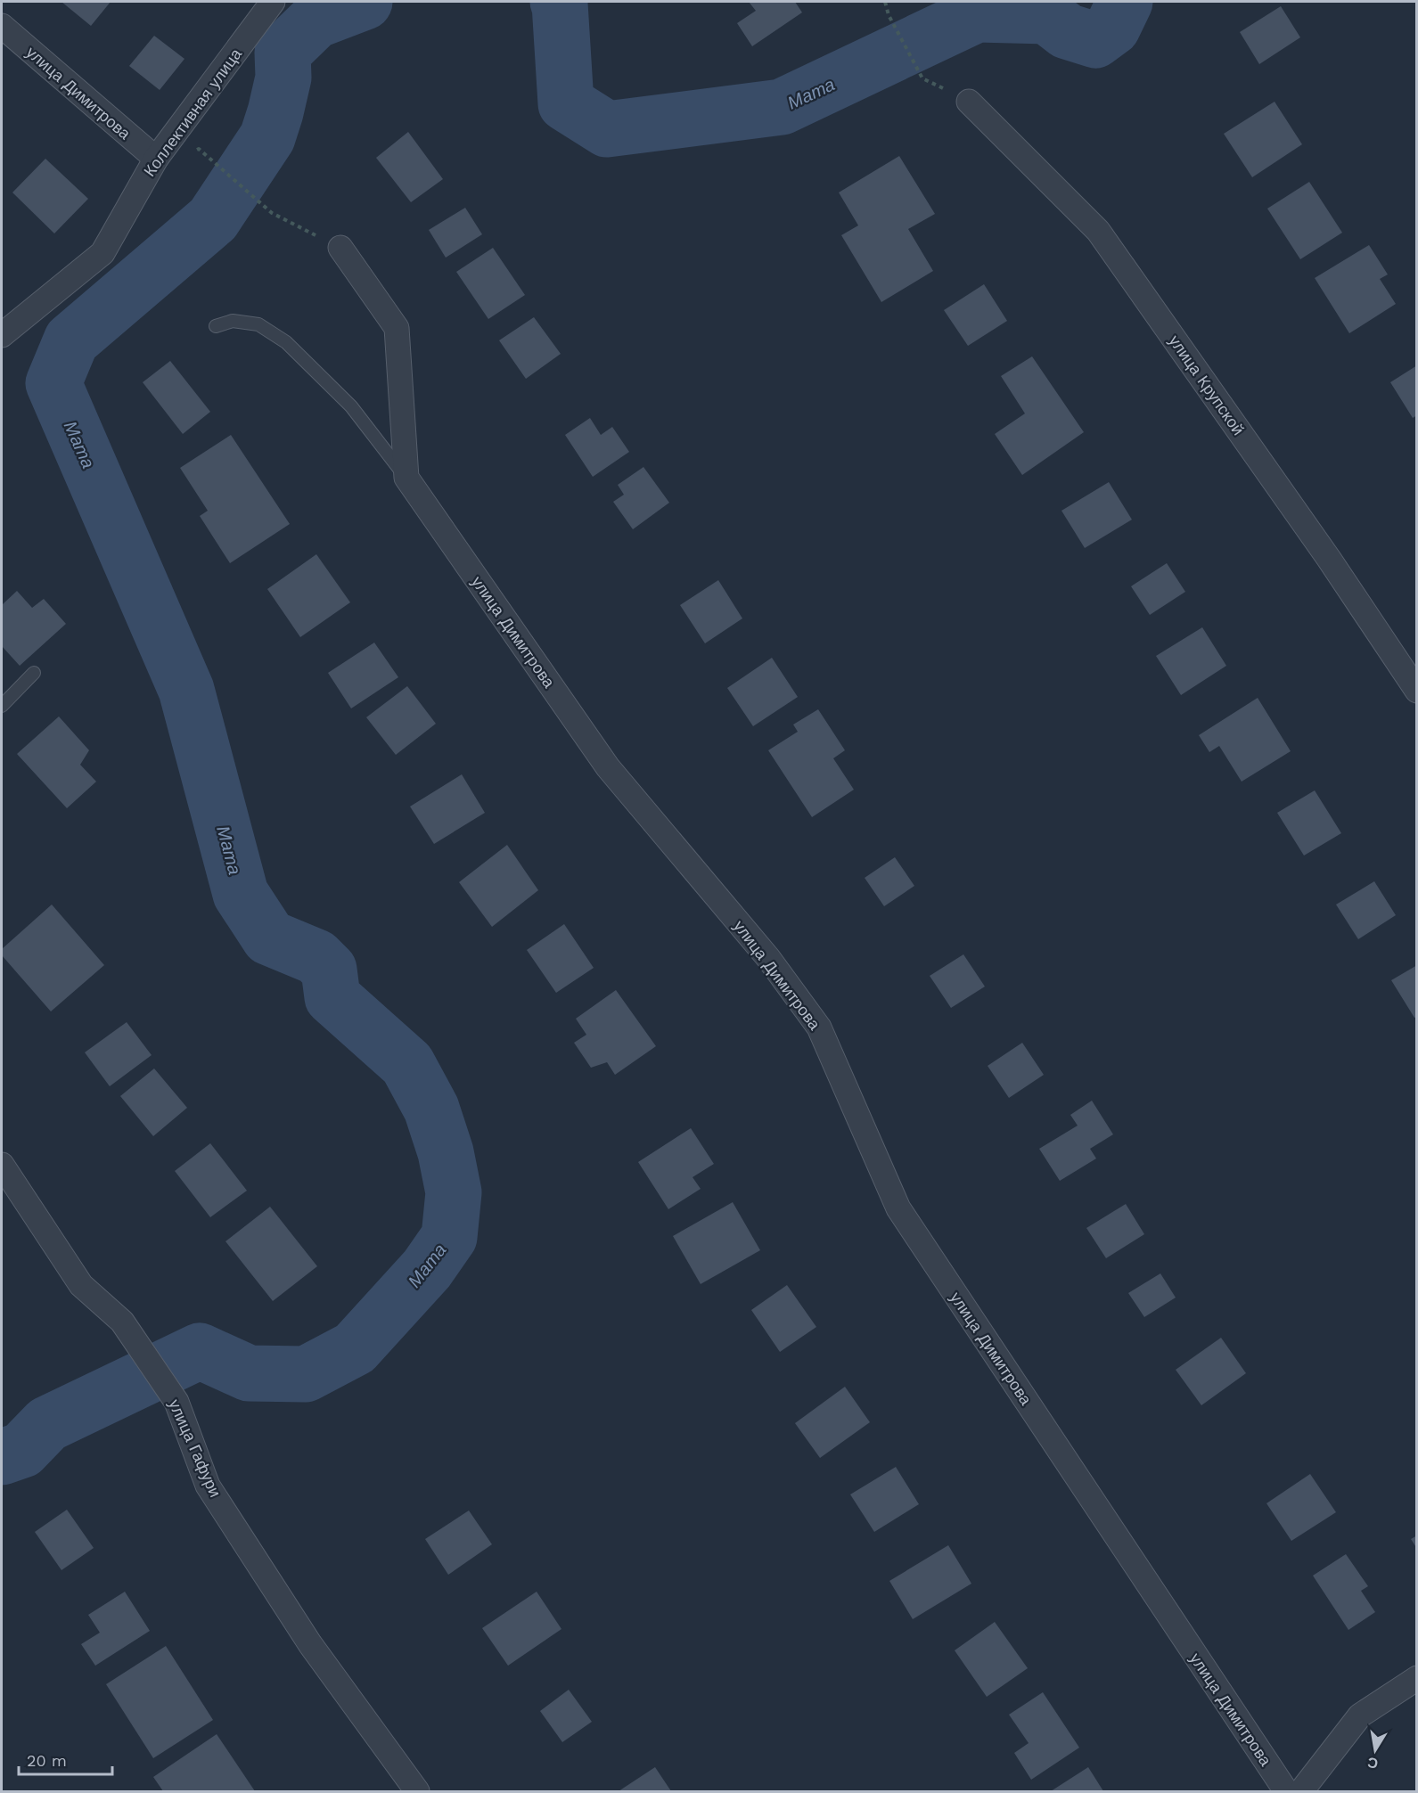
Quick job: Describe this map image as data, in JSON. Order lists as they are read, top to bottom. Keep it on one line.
{"streets":{"street":["улица Димитрова","Коллективная улица","улица Крупской","улица Гафури"]},"crossings":[["улица Димитрова","Коллективная улица"]],"water":["Мата"],"scale_bar":"20 m","north":"bottom"}
